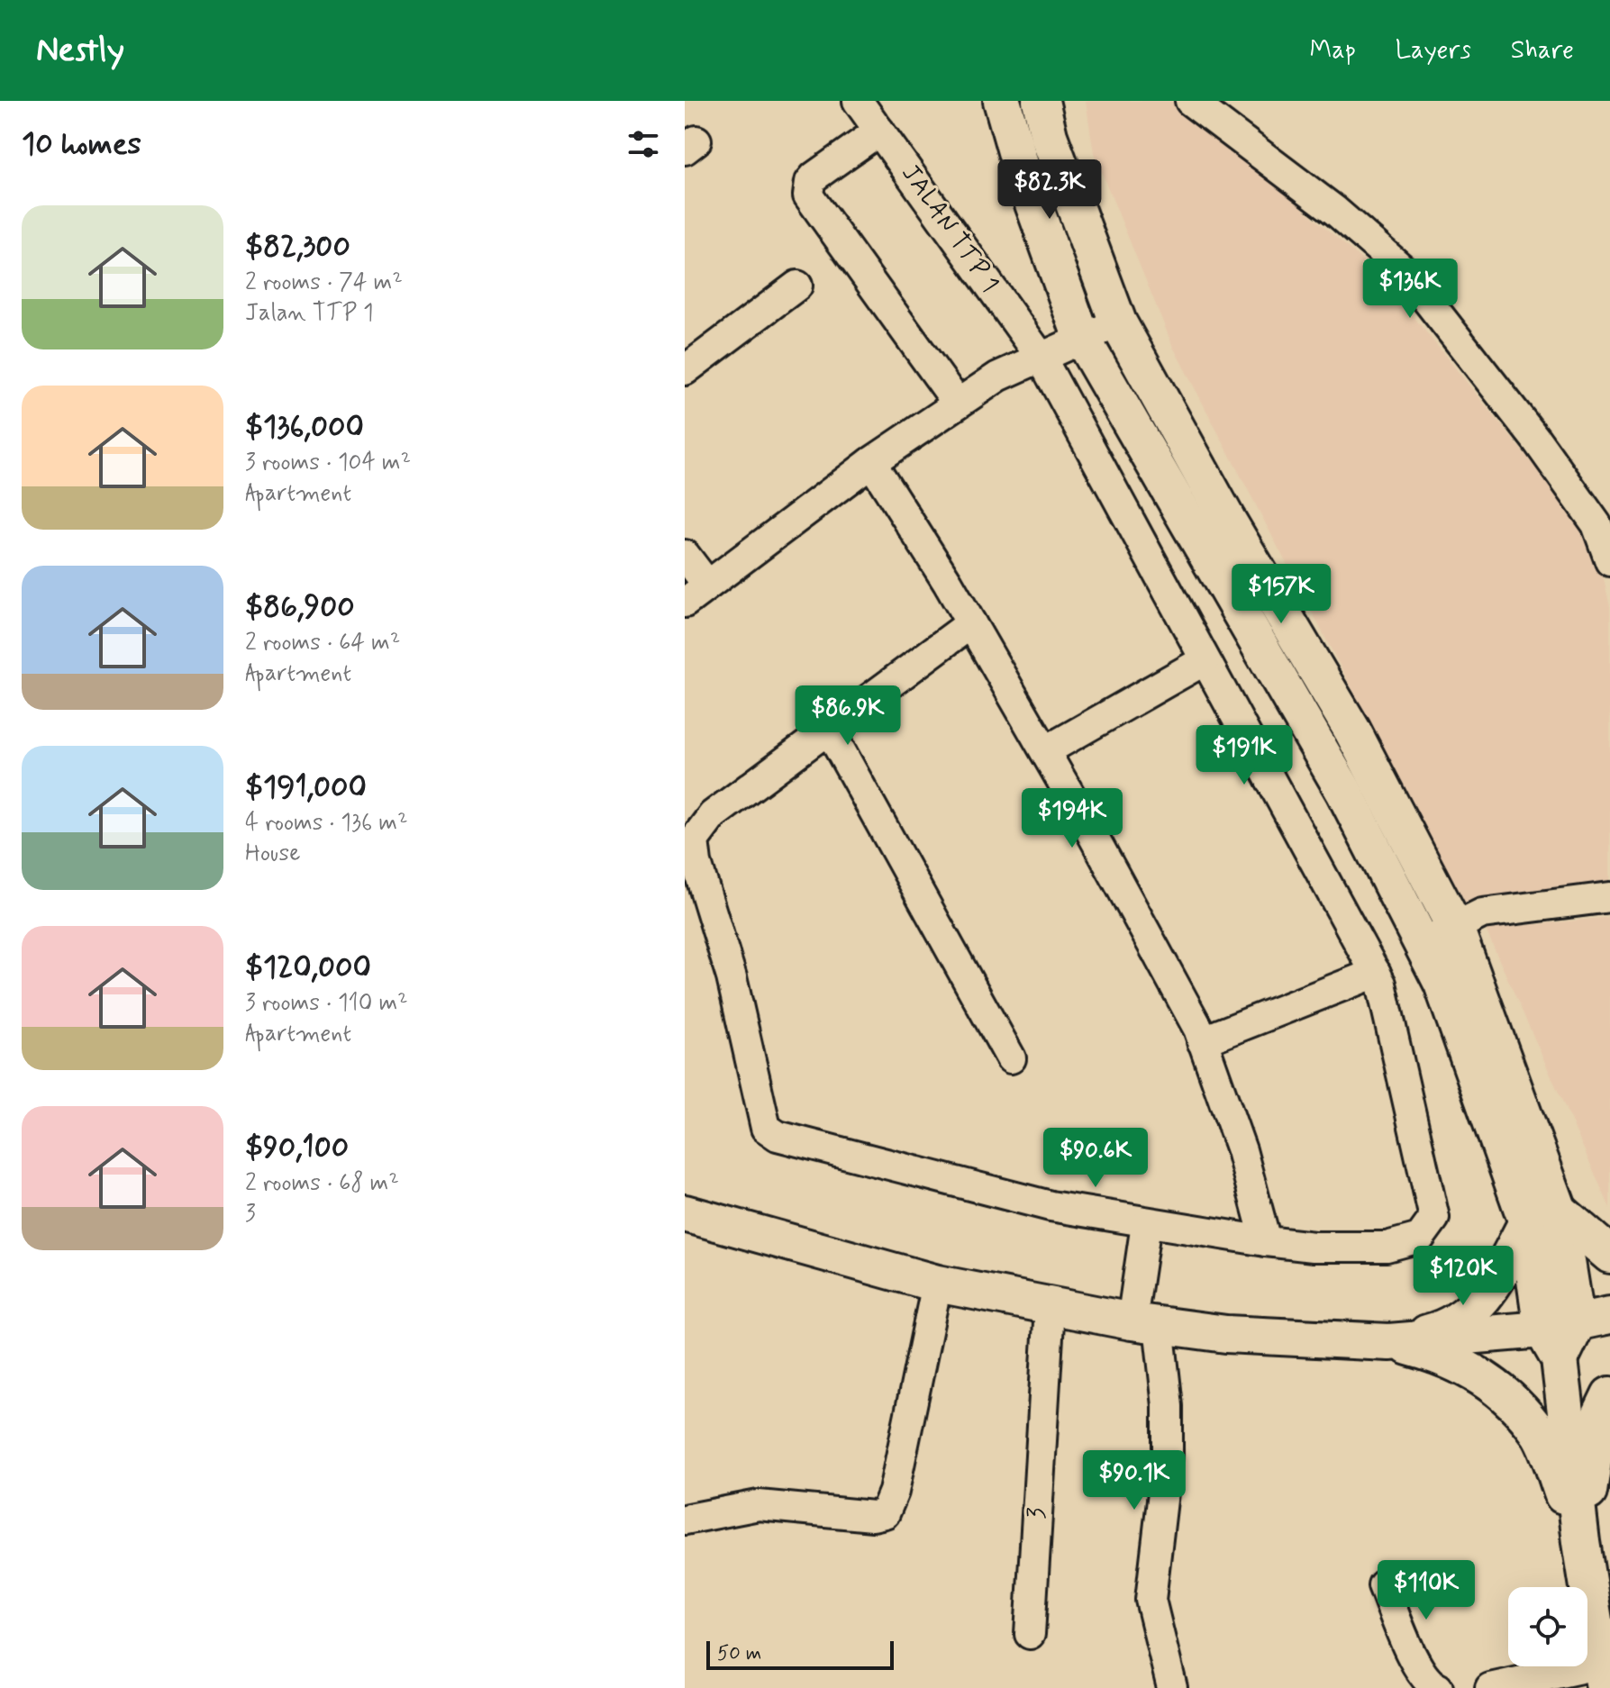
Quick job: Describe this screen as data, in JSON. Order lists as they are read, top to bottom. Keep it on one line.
{"streets":{"street":["JALAN TTP 1","3"]},"scale_bar":"50 m","page":{"header":"Nestly","nav":["Map","Layers","Share"],"heading":"10 homes","price":["$82.3K","$136K","$157K","$86.9K","$191K","$194K","$90.6K","$120K","$90.1K","$110K"],"list":[{"name":"$82,300","note":"2 rooms · 74 m² · Jalan TTP 1"},{"name":"$136,000","note":"3 rooms · 104 m² · Apartment"},{"name":"$86,900","note":"2 rooms · 64 m² · Apartment"},{"name":"$191,000","note":"4 rooms · 136 m² · House"},{"name":"$120,000","note":"3 rooms · 110 m² · Apartment"},{"name":"$90,100","note":"2 rooms · 68 m² · 3"}],"scale":"50 m"}}
